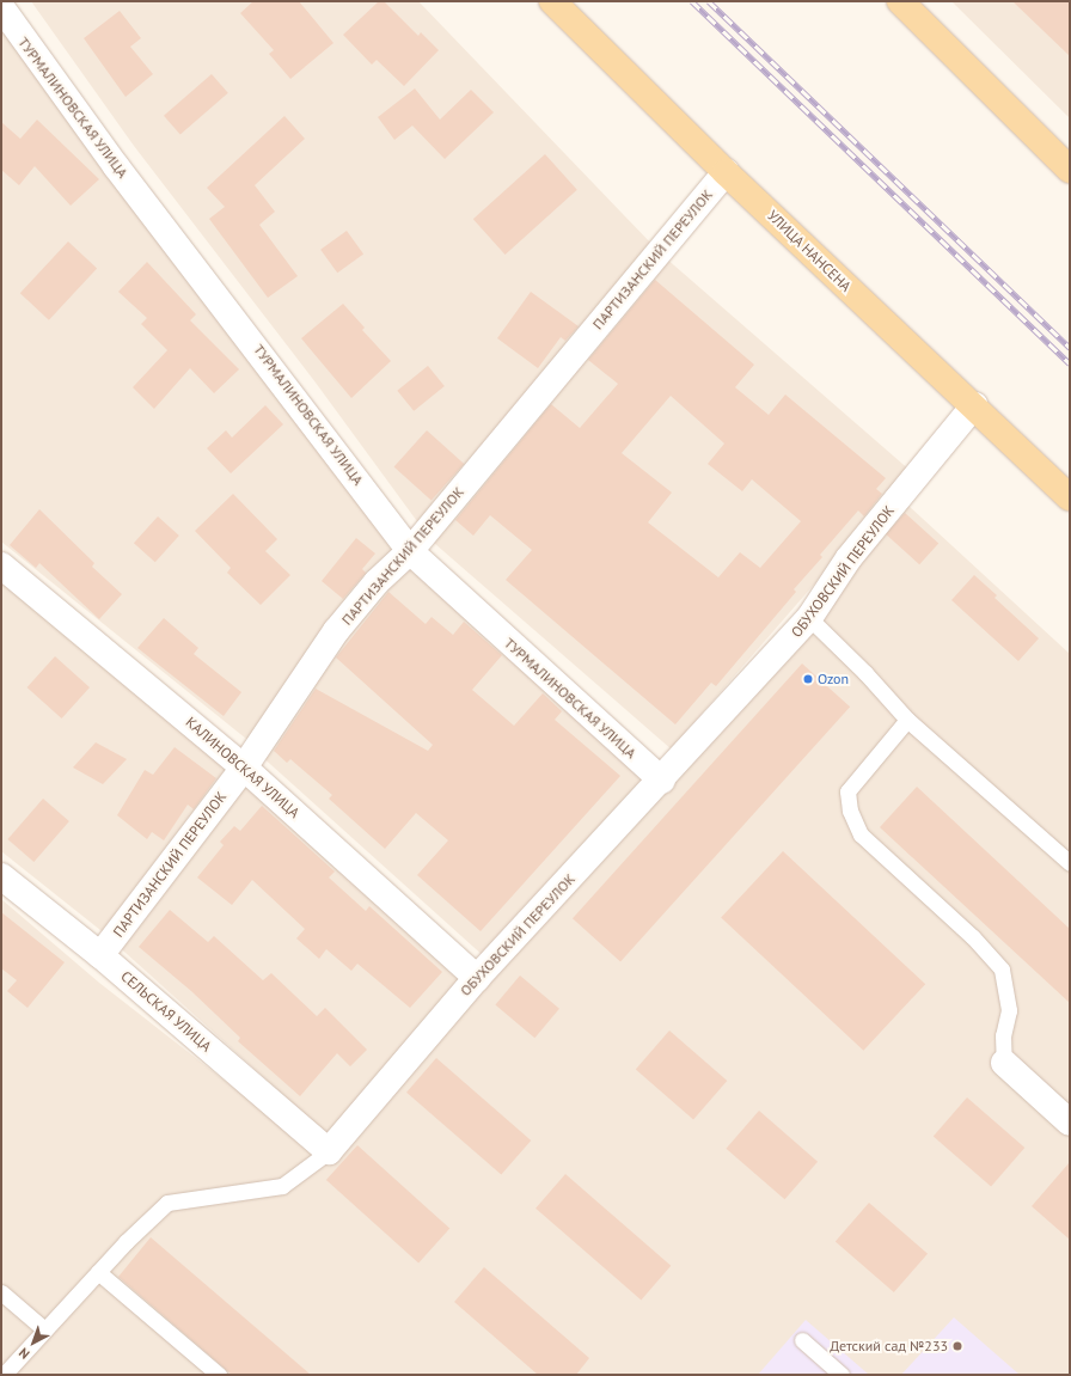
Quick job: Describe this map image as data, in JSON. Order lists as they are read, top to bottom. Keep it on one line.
{"streets":{"main road":["УЛИЦА НАНСЕНА"],"street":["ТУРМАЛИНОВСКАЯ УЛИЦА","ПАРТИЗАНСКИЙ ПЕРЕУЛОК","ОБУХОВСКИЙ ПЕРЕУЛОК","КАЛИНОВСКАЯ УЛИЦА","СЕЛЬСКАЯ УЛИЦА"]},"crossings":[["ТУРМАЛИНОВСКАЯ УЛИЦА","ПАРТИЗАНСКИЙ ПЕРЕУЛОК"],["ТУРМАЛИНОВСКАЯ УЛИЦА","ОБУХОВСКИЙ ПЕРЕУЛОК"],["УЛИЦА НАНСЕНА","ПАРТИЗАНСКИЙ ПЕРЕУЛОК"],["УЛИЦА НАНСЕНА","ОБУХОВСКИЙ ПЕРЕУЛОК"],["ПАРТИЗАНСКИЙ ПЕРЕУЛОК","КАЛИНОВСКАЯ УЛИЦА"],["ПАРТИЗАНСКИЙ ПЕРЕУЛОК","СЕЛЬСКАЯ УЛИЦА"],["ОБУХОВСКИЙ ПЕРЕУЛОК","КАЛИНОВСКАЯ УЛИЦА"],["ОБУХОВСКИЙ ПЕРЕУЛОК","СЕЛЬСКАЯ УЛИЦА"]],"places":["Ozon","Детский сад №233"],"north":"bottom left"}
